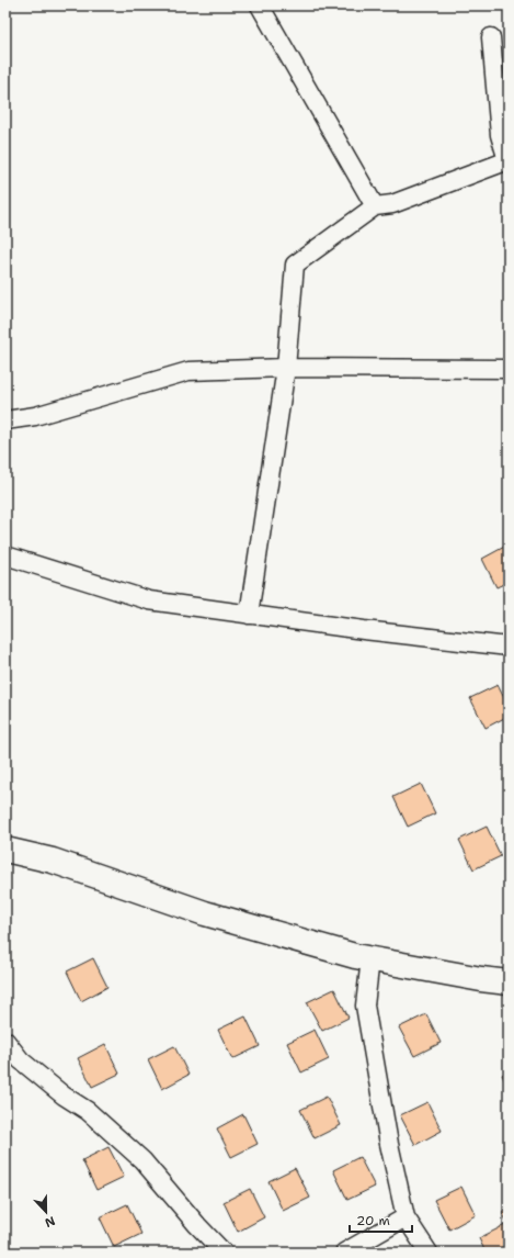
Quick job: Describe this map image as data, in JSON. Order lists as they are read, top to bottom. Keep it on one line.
{"scale_bar":"20 m","north":"bottom"}
